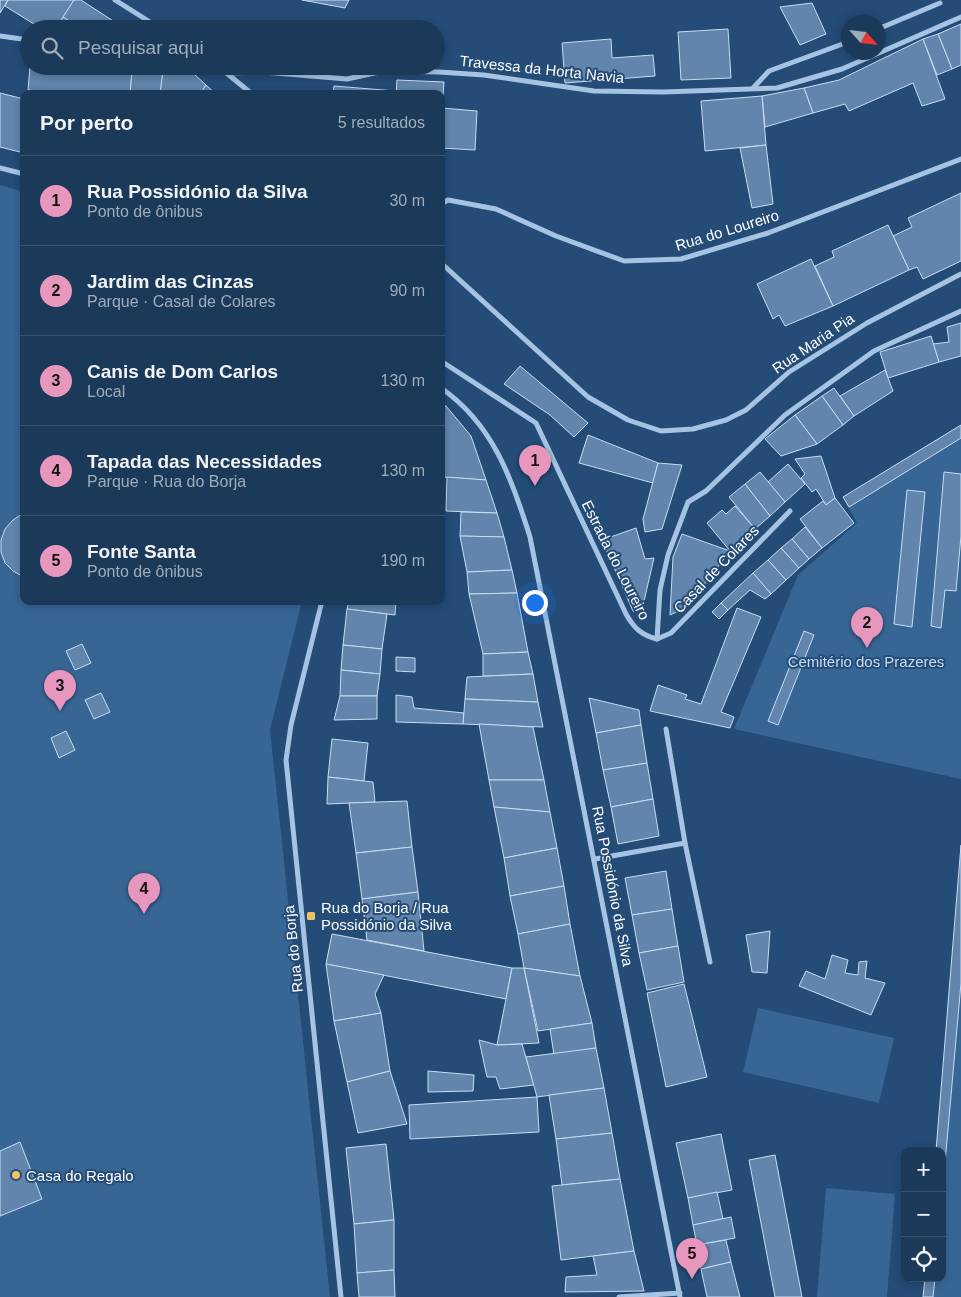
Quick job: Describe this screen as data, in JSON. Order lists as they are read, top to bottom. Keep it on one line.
{"streets":{"street":["Travessa da Horta Navia","Rua do Loureiro","Rua Maria Pia","Estrada do Loureiro","Casal de Colares","Rua Possidónio da Silva","Rua do Borja"]},"crossings":[["Estrada do Loureiro","Casal de Colares"]],"parks":["Cemitério dos Prazeres"],"places":{"transit":["Rua do Borja / Rua Possidónio da Silva"],"other":["Casa do Regalo"]},"north":"bottom right","page":{"search":"Pesquisar aqui","heading":["Por perto","5 resultados"],"list":[{"mark":"1","name":"Rua Possidónio da Silva","note":"Ponto de ônibus","value":"30 m"},{"mark":"2","name":"Jardim das Cinzas","note":"Parque · Casal de Colares","value":"90 m"},{"mark":"3","name":"Canis de Dom Carlos","note":"Local","value":"130 m"},{"mark":"4","name":"Tapada das Necessidades","note":"Parque · Rua do Borja","value":"130 m"},{"mark":"5","name":"Fonte Santa","note":"Ponto de ônibus","value":"190 m"}],"pins":["1","2","3","4","5"],"map_buttons":["+","−"]}}
